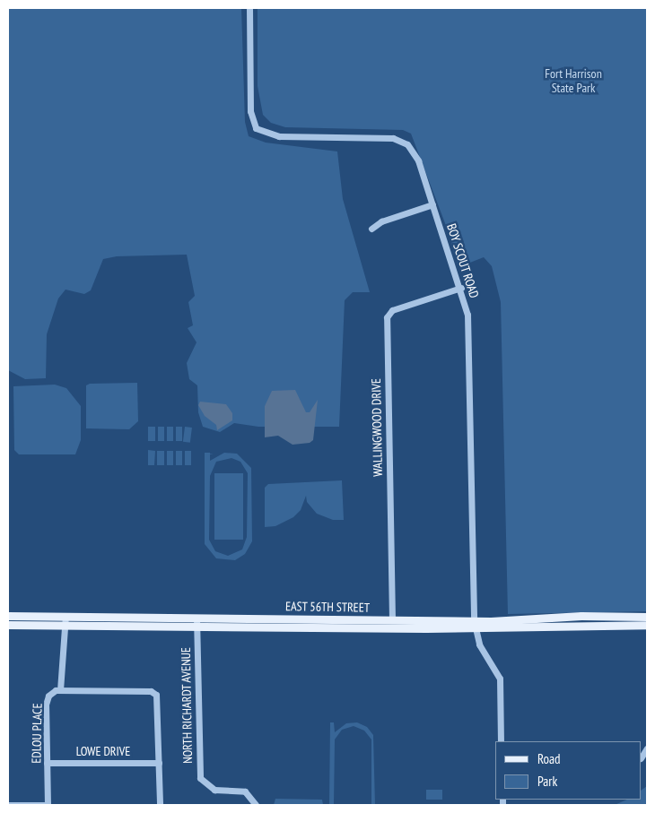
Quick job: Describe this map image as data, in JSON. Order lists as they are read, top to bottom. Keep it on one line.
{"streets":{"main road":["EAST 56TH STREET"],"street":["BOY SCOUT ROAD","WALLINGWOOD DRIVE","NORTH RICHARDT AVENUE","EDLOU PLACE","LOWE DRIVE"]},"crossings":[["BOY SCOUT ROAD","WALLINGWOOD DRIVE"],["BOY SCOUT ROAD","EAST 56TH STREET"],["WALLINGWOOD DRIVE","EAST 56TH STREET"],["EAST 56TH STREET","NORTH RICHARDT AVENUE"],["EDLOU PLACE","LOWE DRIVE"]],"parks":["Fort Harrison State Park"],"legend":["Road","Park"]}
